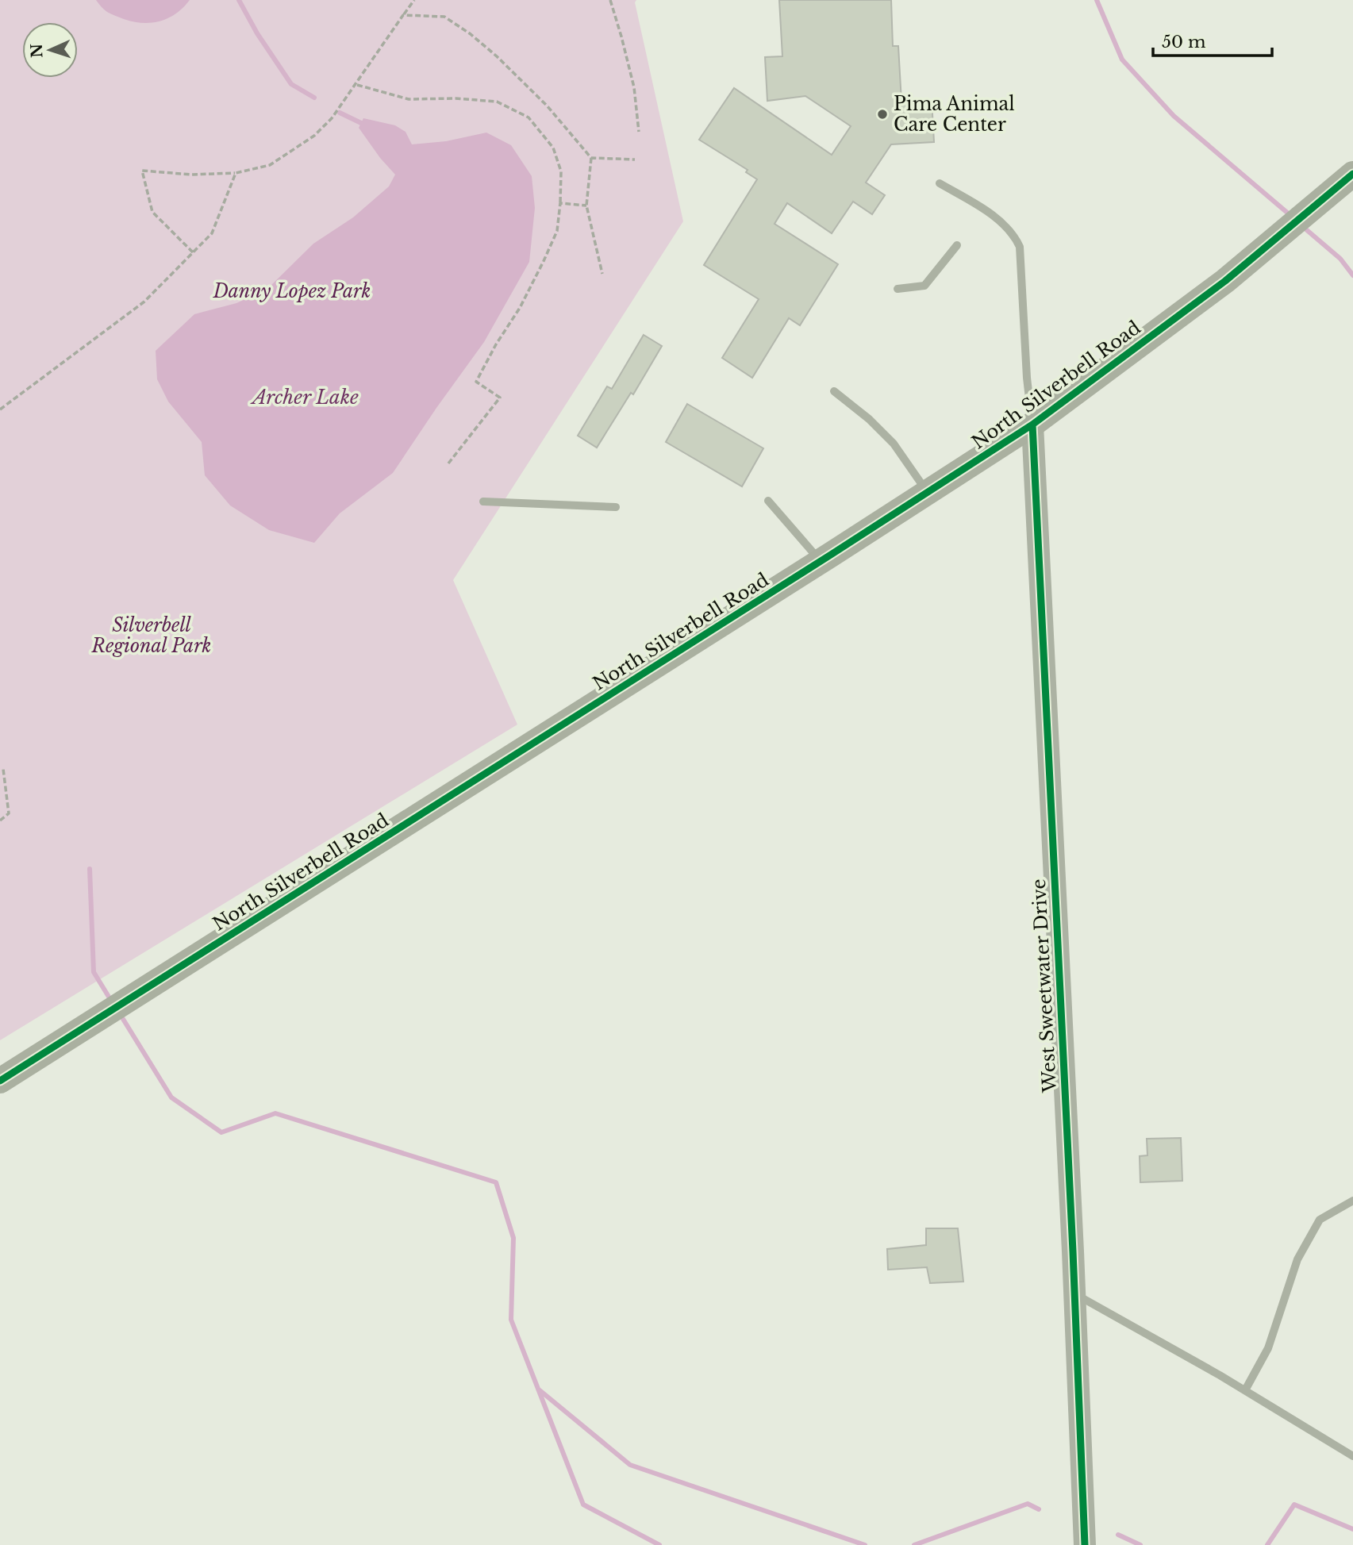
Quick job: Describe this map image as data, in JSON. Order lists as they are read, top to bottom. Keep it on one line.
{"streets":{"main road":["North Silverbell Road"],"street":["West Sweetwater Drive"]},"crossings":[["North Silverbell Road","West Sweetwater Drive"]],"water":["Archer Lake"],"parks":["Danny Lopez Park","Silverbell Regional Park"],"places":["Pima Animal Care Center"],"scale_bar":"50 m","north":"left"}
